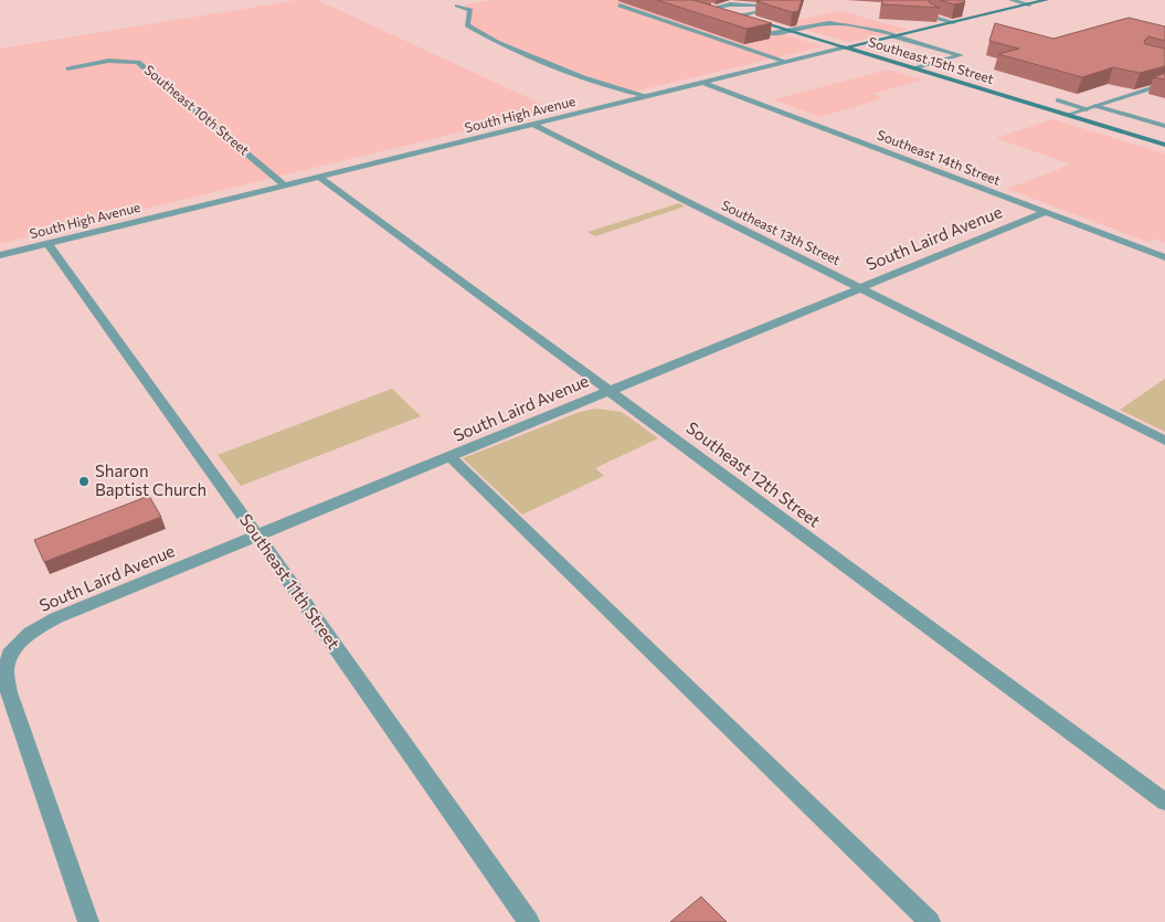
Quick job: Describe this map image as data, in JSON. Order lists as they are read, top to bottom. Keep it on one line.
{"streets":{"main road":["Southeast 15th Street","South High Avenue"],"street":["Southeast 10th Street","Southeast 14th Street","Southeast 13th Street","South Laird Avenue","Southeast 12th Street","Southeast 11th Street"]},"crossings":[["Southeast 15th Street","South High Avenue"],["Southeast 10th Street","South High Avenue"],["South High Avenue","Southeast 14th Street"],["South High Avenue","Southeast 13th Street"],["South High Avenue","Southeast 12th Street"],["South High Avenue","Southeast 11th Street"],["Southeast 14th Street","South Laird Avenue"],["Southeast 13th Street","South Laird Avenue"],["South Laird Avenue","Southeast 12th Street"],["South Laird Avenue","Southeast 11th Street"]],"places":["Sharon Baptist Church"]}
